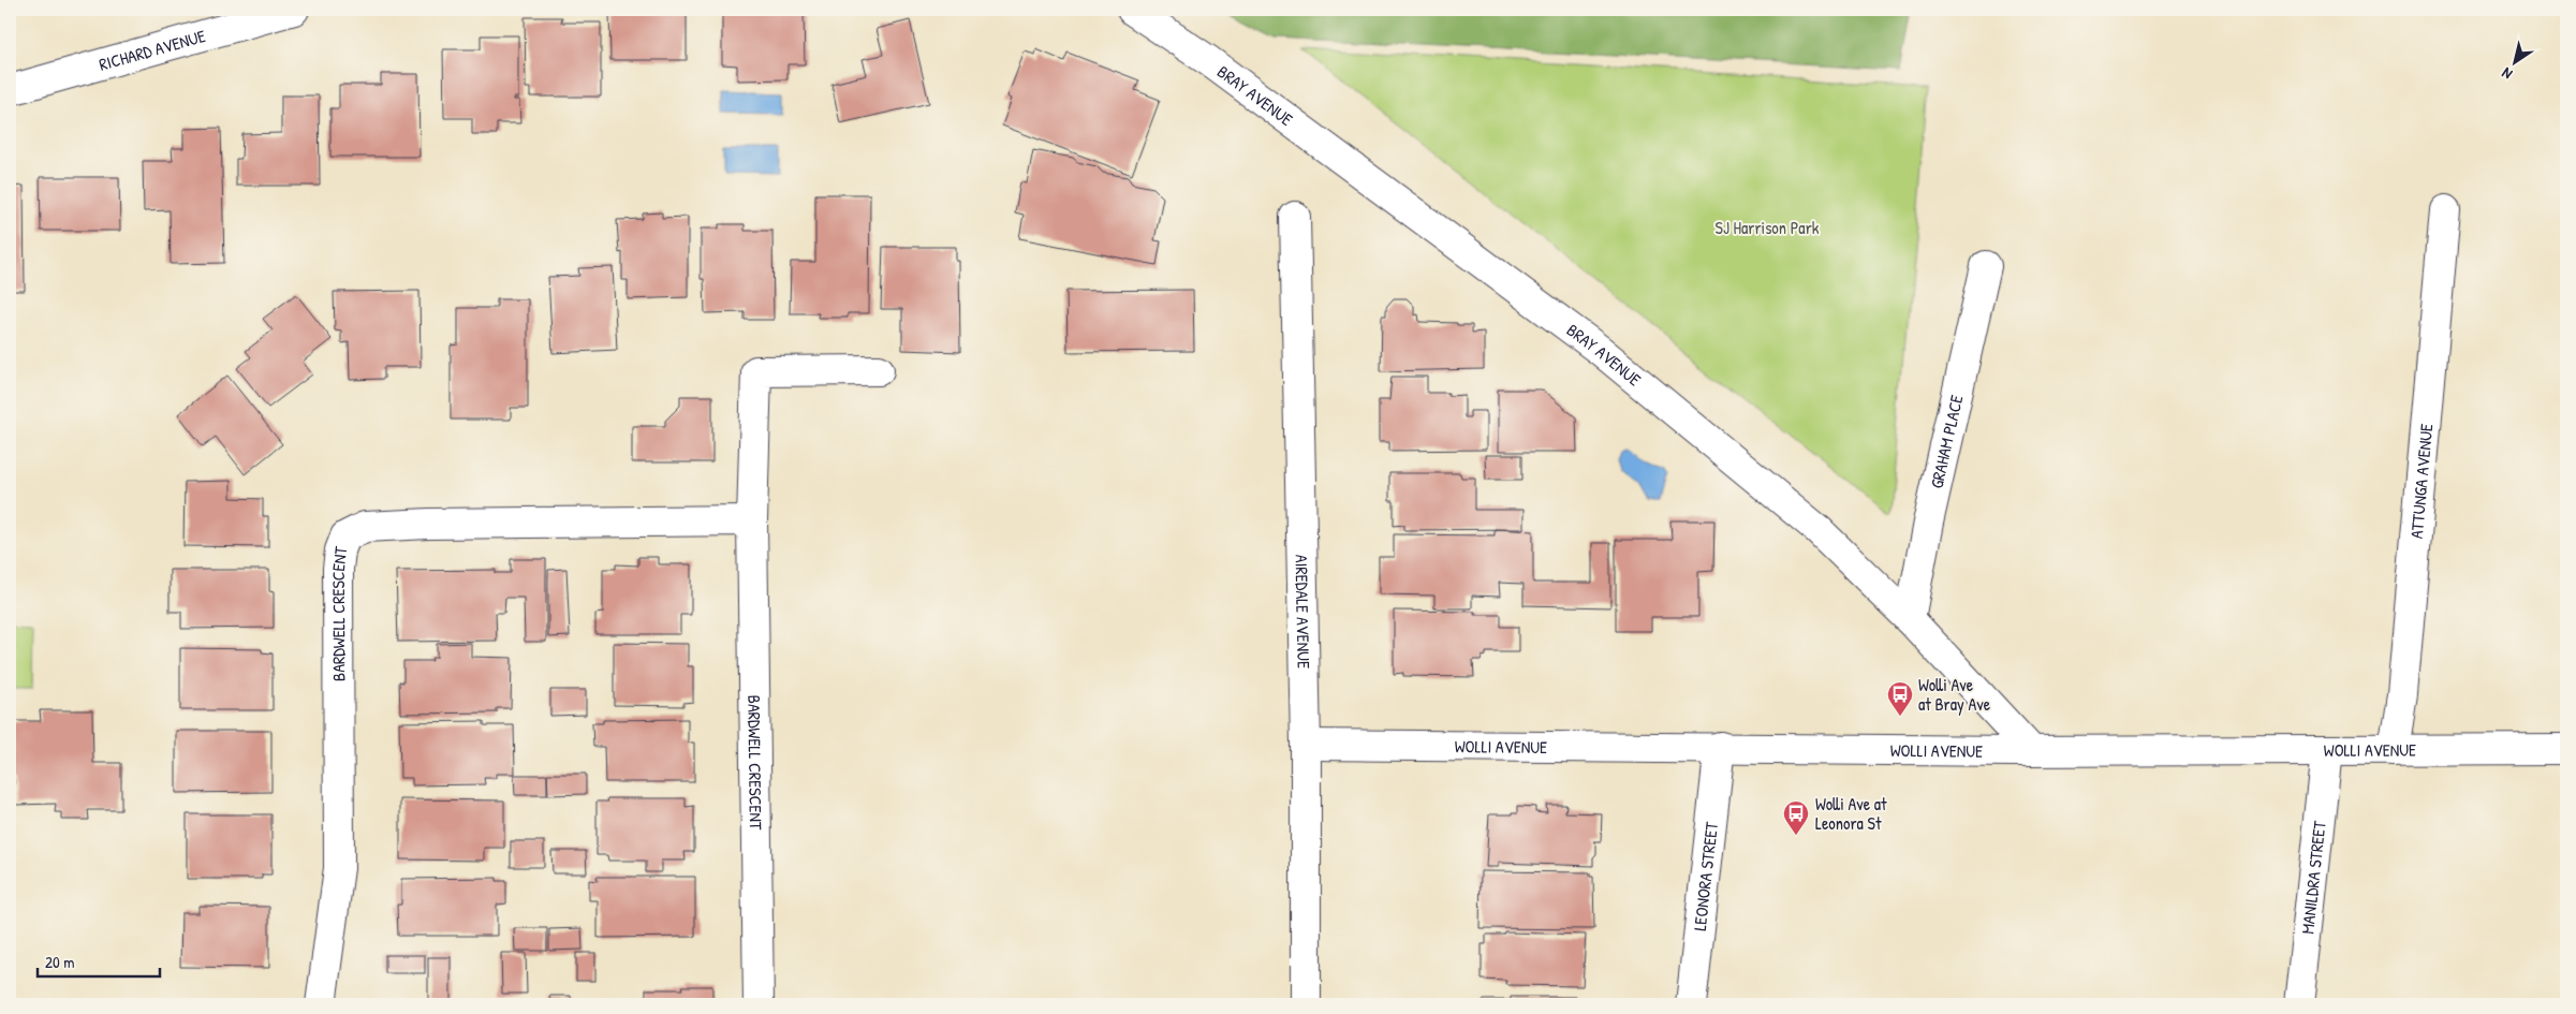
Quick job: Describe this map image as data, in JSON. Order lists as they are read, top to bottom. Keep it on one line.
{"streets":{"street":["RICHARD AVENUE","BRAY AVENUE","GRAHAM PLACE","ATTUNGA AVENUE","AIREDALE AVENUE","BARDWELL CRESCENT","WOLLI AVENUE","LEONORA STREET","MANILDRA STREET"]},"crossings":[["BRAY AVENUE","GRAHAM PLACE"],["BRAY AVENUE","WOLLI AVENUE"],["ATTUNGA AVENUE","WOLLI AVENUE"],["AIREDALE AVENUE","WOLLI AVENUE"],["WOLLI AVENUE","LEONORA STREET"],["WOLLI AVENUE","MANILDRA STREET"]],"parks":["SJ Harrison Park"],"places":{"bus stop":["Wolli Ave at Bray Ave","Wolli Ave at Leonora St"]},"scale_bar":"20 m","north":"bottom left"}
